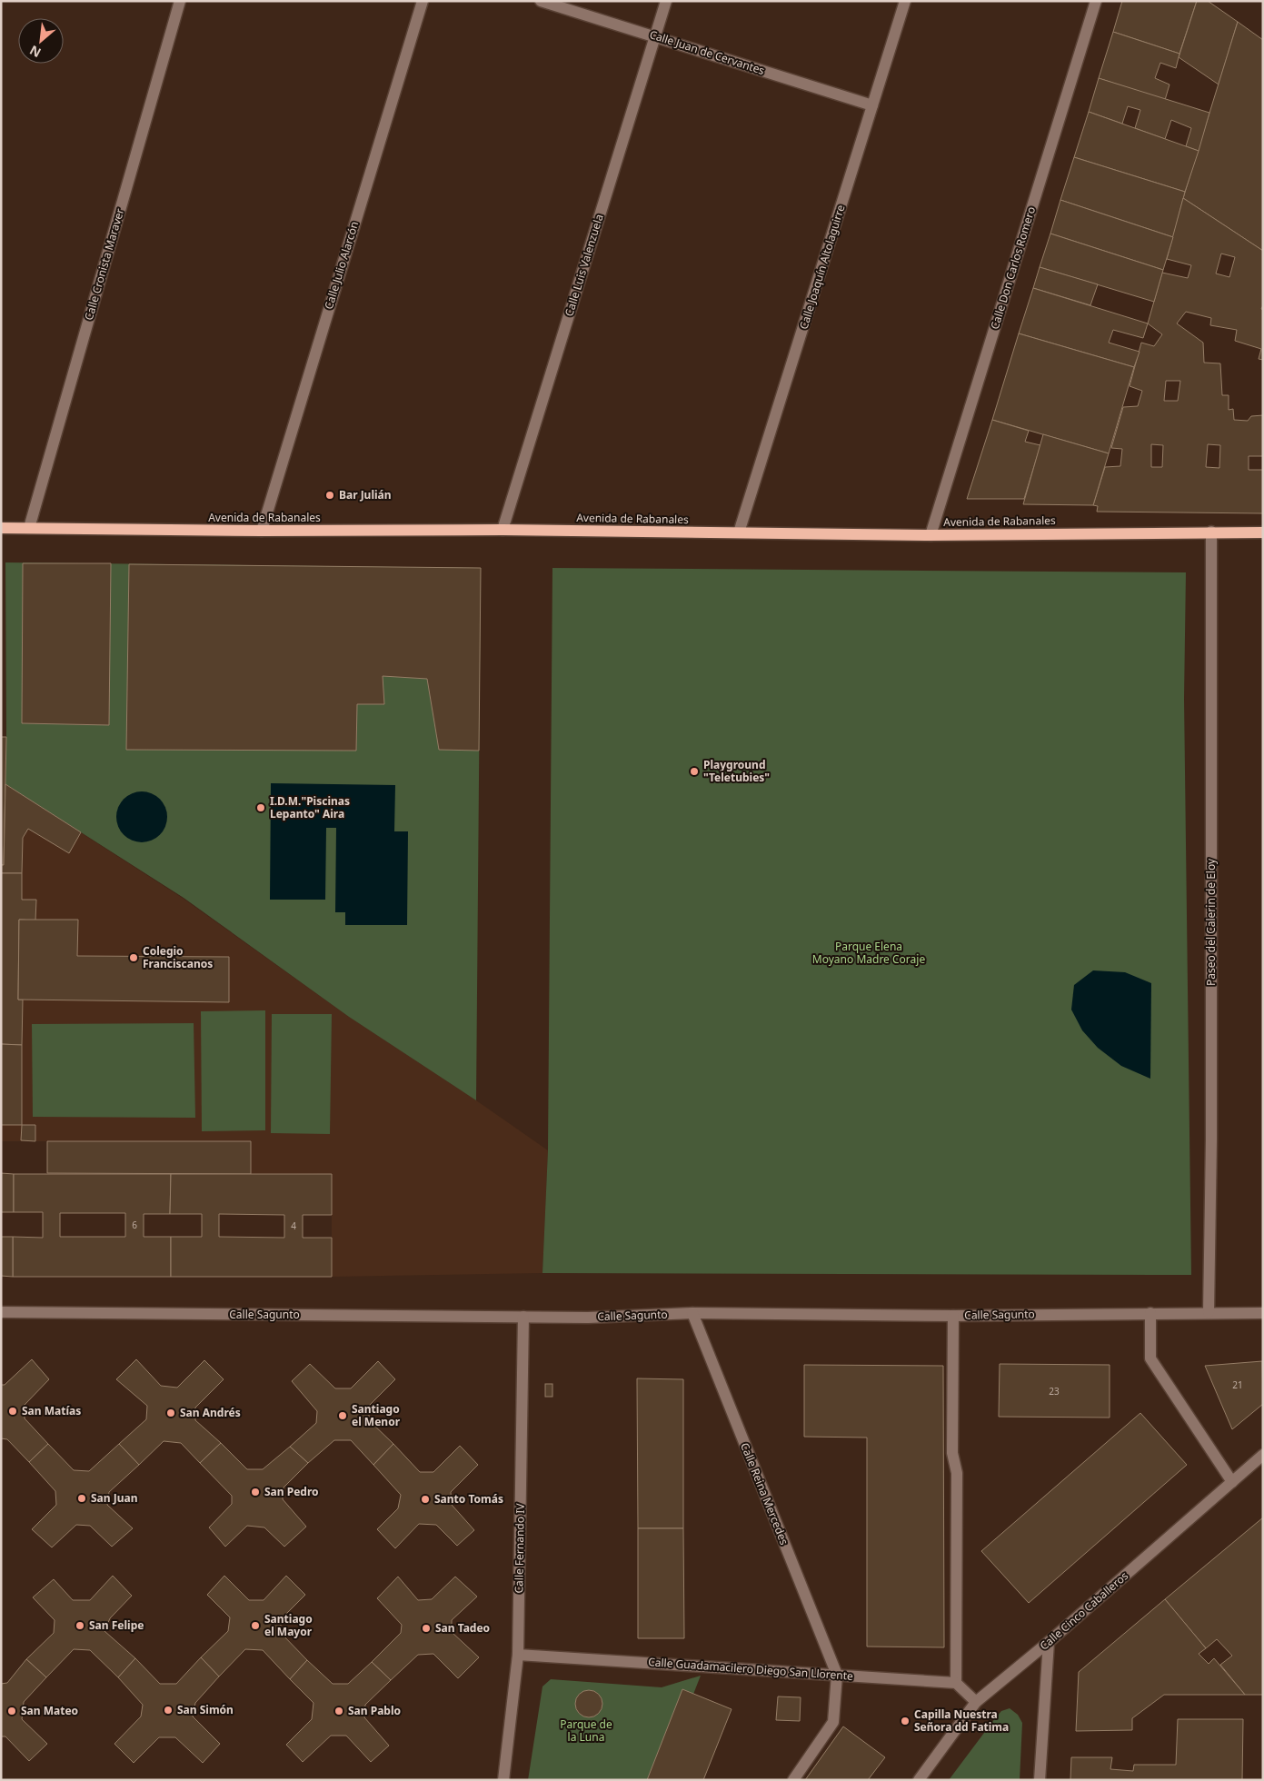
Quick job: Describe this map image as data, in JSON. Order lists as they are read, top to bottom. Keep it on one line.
{"streets":{"main road":["Avenida de Rabanales"],"street":["Calle Juan de Cervantes","Calle Cronista Maraver","Calle Julio Alarcón","Calle Luis Valenzuela","Calle Joaquín Altolaguirre","Calle Don Carlos Romero","Paseo del Calerin de Eloy","Calle Sagunto","Calle Reina Mercedes","Calle Fernando IV","Calle Cinco Caballeros","Calle Guadamacilero Diego San Llorente"]},"crossings":[["Calle Juan de Cervantes","Calle Luis Valenzuela"],["Calle Juan de Cervantes","Calle Joaquín Altolaguirre"],["Calle Cronista Maraver","Avenida de Rabanales"],["Calle Julio Alarcón","Avenida de Rabanales"],["Calle Luis Valenzuela","Avenida de Rabanales"],["Calle Joaquín Altolaguirre","Avenida de Rabanales"],["Calle Don Carlos Romero","Avenida de Rabanales"],["Avenida de Rabanales","Paseo del Calerin de Eloy"],["Paseo del Calerin de Eloy","Calle Sagunto"],["Calle Sagunto","Calle Reina Mercedes"],["Calle Sagunto","Calle Fernando IV"],["Calle Reina Mercedes","Calle Guadamacilero Diego San Llorente"],["Calle Fernando IV","Calle Guadamacilero Diego San Llorente"]],"parks":["Parque Elena Moyano Madre Coraje","Parque de la Luna"],"places":["Bar Julián","Playground \"Teletubies\"","I.D.M.\"Piscinas Lepanto\" Aira","Colegio Franciscanos","San Matías","San Andrés","Santiago el Menor","San Pedro","San Juan","Santo Tomás","San Felipe","Santiago el Mayor","San Tadeo","San Simón","San Mateo","San Pablo","Capilla Nuestra Señora dd Fatima"],"house_numbers":["6","4","21","23"],"north":"bottom left"}
